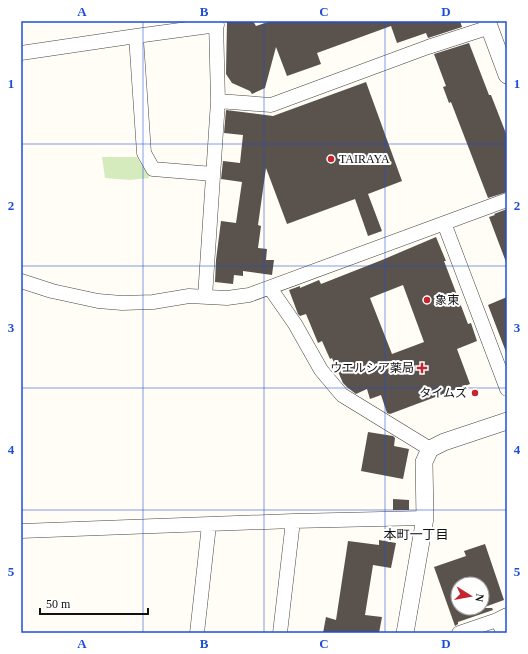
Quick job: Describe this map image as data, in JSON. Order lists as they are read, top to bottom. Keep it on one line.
{"districts":["本町一丁目"],"places":{"other":["TAIRAYA","象東","タイムズ"],"health":["ウエルシア薬局"]},"scale_bar":"50 m","north":"right","grid":{"columns":["A","B","C","D"],"rows":["1","2","3","4","5"]}}
